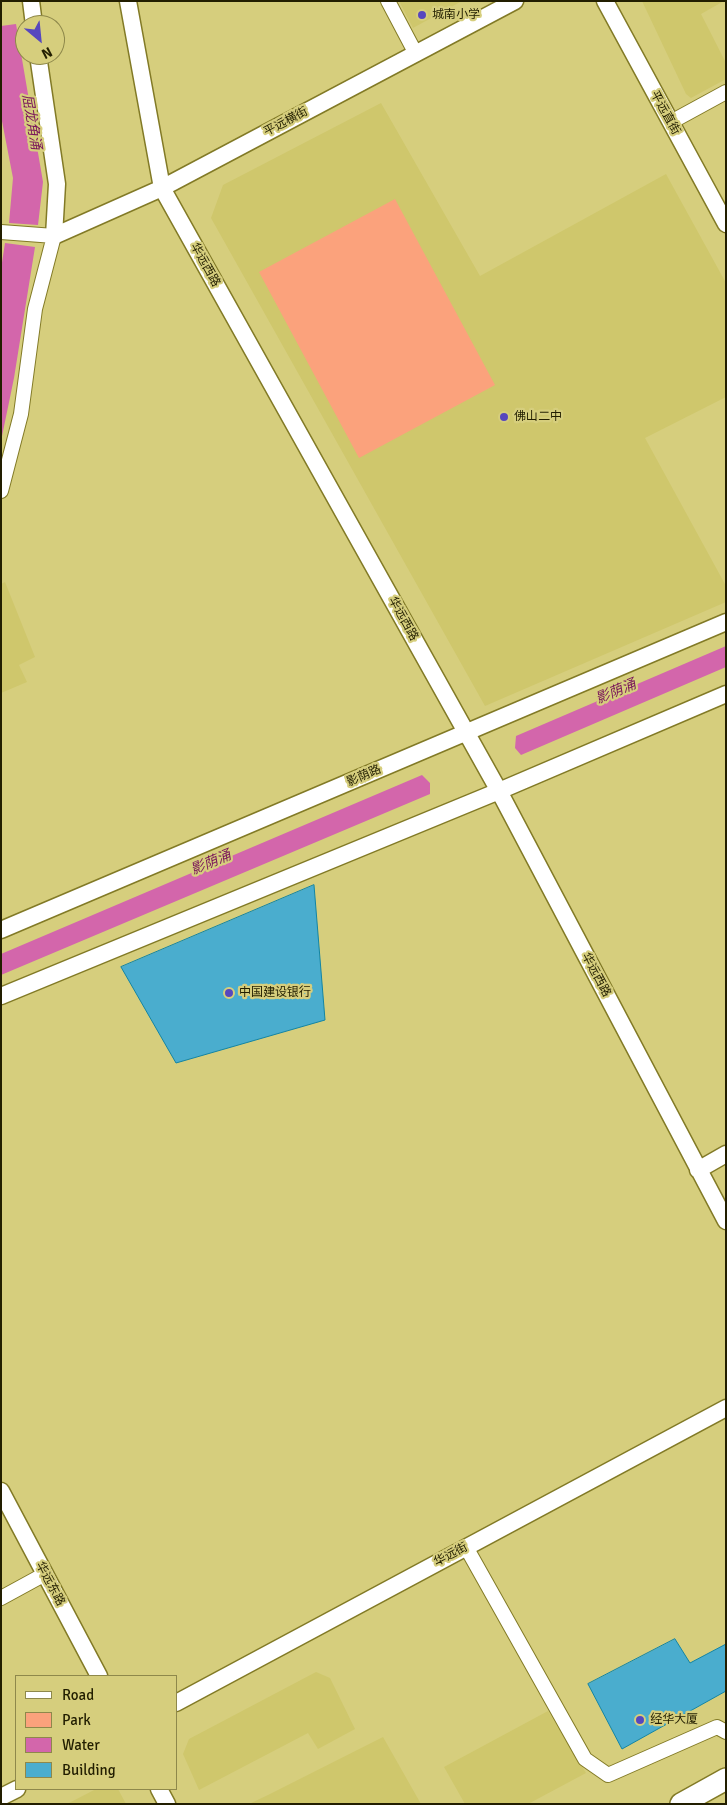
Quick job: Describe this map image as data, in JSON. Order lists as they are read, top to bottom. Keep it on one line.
{"streets":{"street":["平远直街","平远横街","华远西路","影荫路","华远街","华远东路"]},"crossings":[["平远横街","华远西路"],["华远西路","影荫路"]],"water":["屈龙角涌","影荫涌"],"places":["城南小学","佛山二中","中国建设银行","经华大厦"],"legend":["Road","Park","Water","Building"],"north":"bottom right"}
